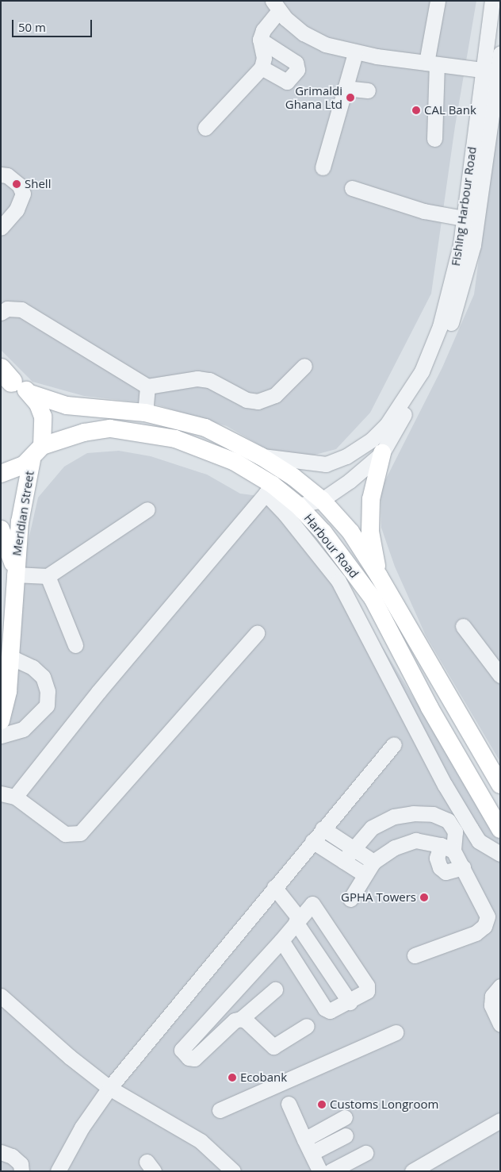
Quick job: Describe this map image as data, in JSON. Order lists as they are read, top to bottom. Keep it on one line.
{"streets":{"main road":["Meridian Street","Harbour Road"],"street":["Fishing Harbour Road"]},"crossings":[["Fishing Harbour Road","Harbour Road"],["Meridian Street","Harbour Road"]],"places":["Grimaldi Ghana Ltd","CAL Bank","Shell","GPHA Towers","Ecobank","Customs Longroom"],"scale_bar":"50 m"}
